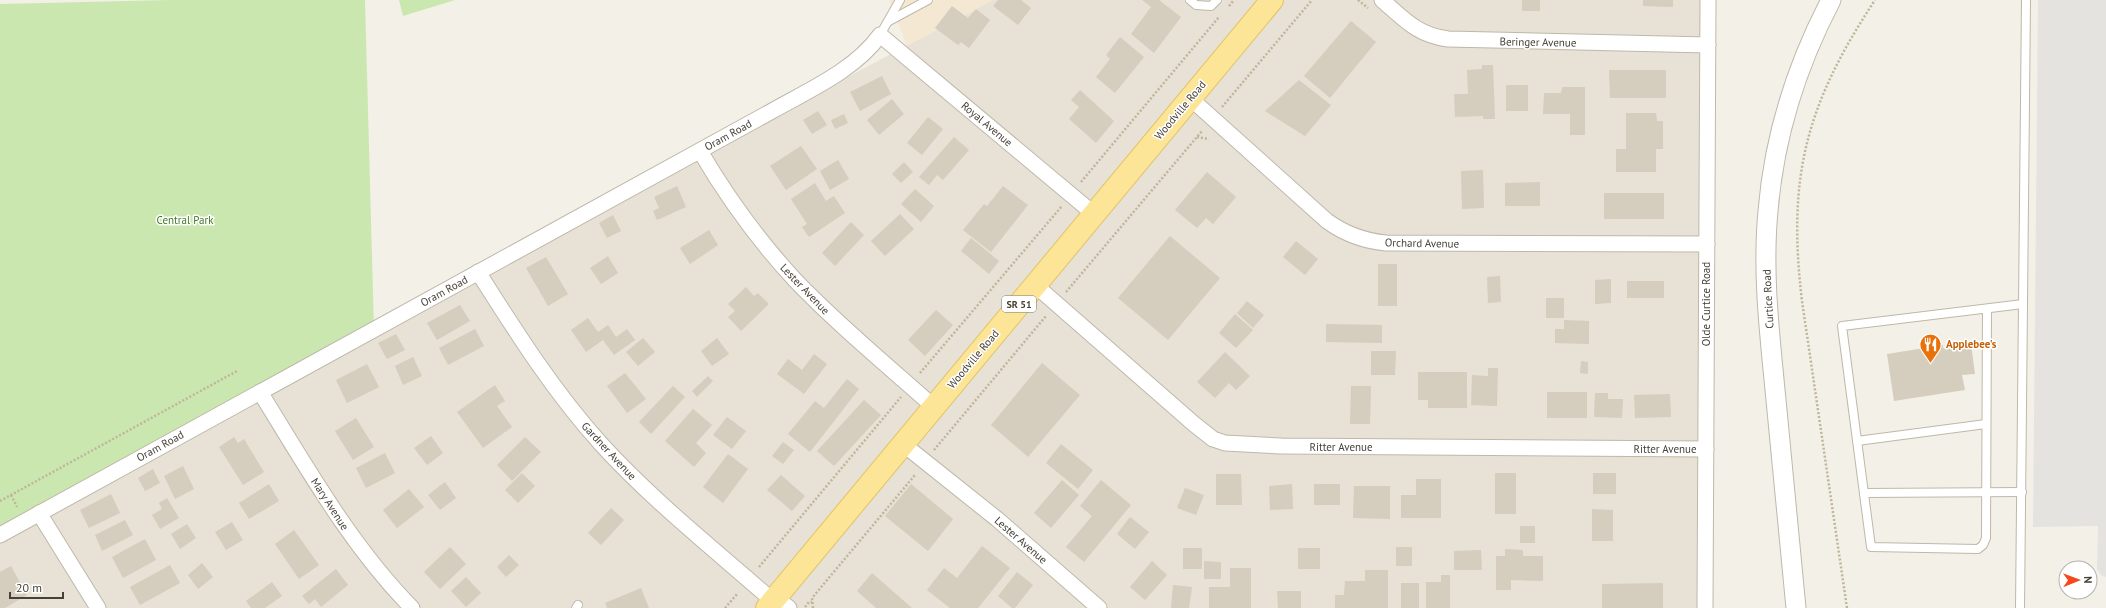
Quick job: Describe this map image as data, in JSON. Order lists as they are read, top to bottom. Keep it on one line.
{"streets":{"main road":["Woodville Road","SR 51"],"street":["Beringer Avenue","Royal Avenue","Oram Road","Orchard Avenue","Lester Avenue","Curtice Road","Olde Curtice Road","Ritter Avenue","Gardner Avenue","Mary Avenue"]},"crossings":[["Beringer Avenue","Olde Curtice Road"],["Woodville Road","Royal Avenue"],["Woodville Road","Orchard Avenue"],["Woodville Road","Lester Avenue"],["Woodville Road","Ritter Avenue"],["Woodville Road","Gardner Avenue"],["Royal Avenue","Oram Road"],["Oram Road","Lester Avenue"],["Oram Road","Gardner Avenue"],["Oram Road","Mary Avenue"],["Orchard Avenue","Olde Curtice Road"],["Olde Curtice Road","Ritter Avenue"]],"parks":["Central Park"],"places":{"restaurant":["Applebee's"]},"scale_bar":"20 m","north":"right"}
